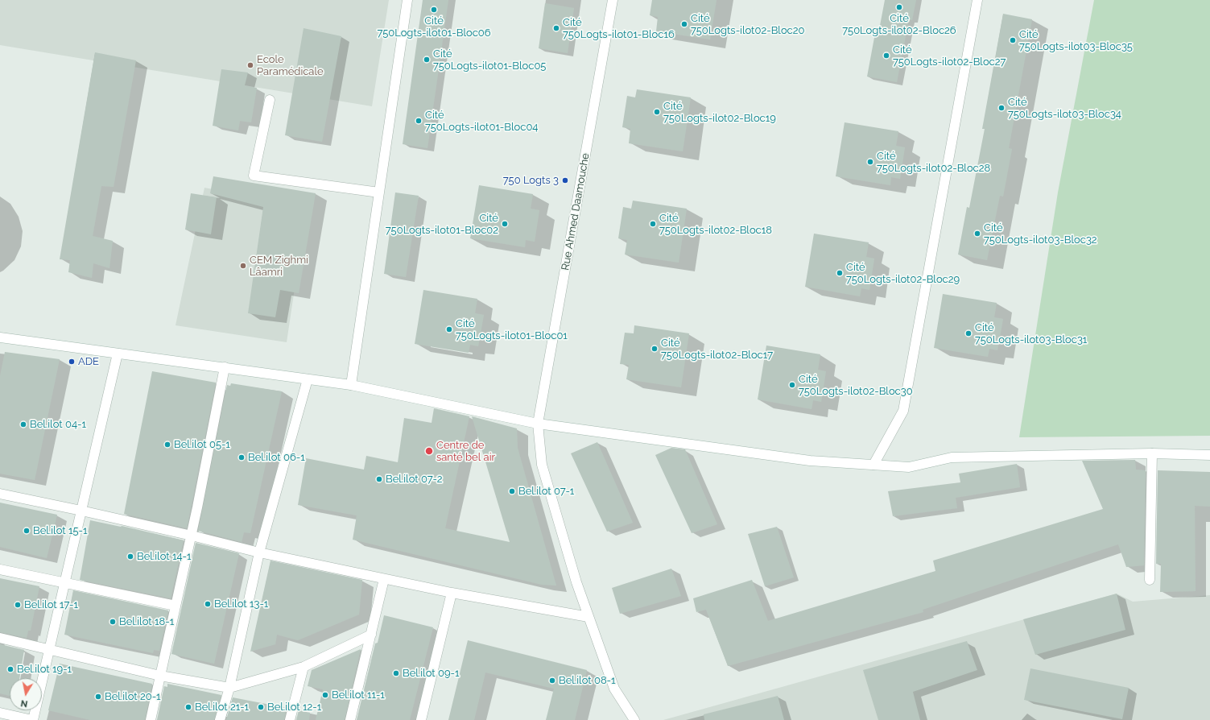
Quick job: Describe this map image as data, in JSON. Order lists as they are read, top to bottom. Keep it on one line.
{"streets":{"street":["Rue Ahmed Daamouche"]},"places":["Cité 750Logts-ilot02-Bloc26","Cité 750Logts-ilot01-Bloc06","Cité 750Logts-ilot02-Bloc20","Cité 750Logts-ilot01-Bloc16","Cité 750Logts-ilot03-Bloc35","Cité 750Logts-ilot02-Bloc27","Cité 750Logts-ilot01-Bloc05","Ecole Paramédicale","Cité 750Logts-ilot03-Bloc34","Cité 750Logts-ilot02-Bloc19","Cité 750Logts-ilot01-Bloc04","Cité 750Logts-ilot02-Bloc28","750 Logts 3","Cité 750Logts-ilot01-Bloc02","Cité 750Logts-ilot02-Bloc18","Cité 750Logts-ilot03-Bloc32","CEM Zighmi Lâamri","Cité 750Logts-ilot02-Bloc29","Cité 750Logts-ilot01-Bloc01","Cité 750Logts-ilot03-Bloc31","Cité 750Logts-ilot02-Bloc17","ADE","Cité 750Logts-ilot02-Bloc30","Bel.ilot 04-1","Bel.ilot 05-1","Centre de santé bel air","Bel.ilot 06-1","Bel.ilot 07-2","Bel.ilot 07-1","Bel.ilot 15-1","Bel.ilot 14-1","Bel.ilot 13-1","Bel.ilot 17-1","Bel.ilot 18-1","Bel.ilot 19-1","Bel.ilot 09-1","Bel.ilot 08-1","Bel.ilot 11-1","Bel.ilot 20-1","Bel.ilot 21-1","Bel.ilot 12-1"],"north":"bottom"}
